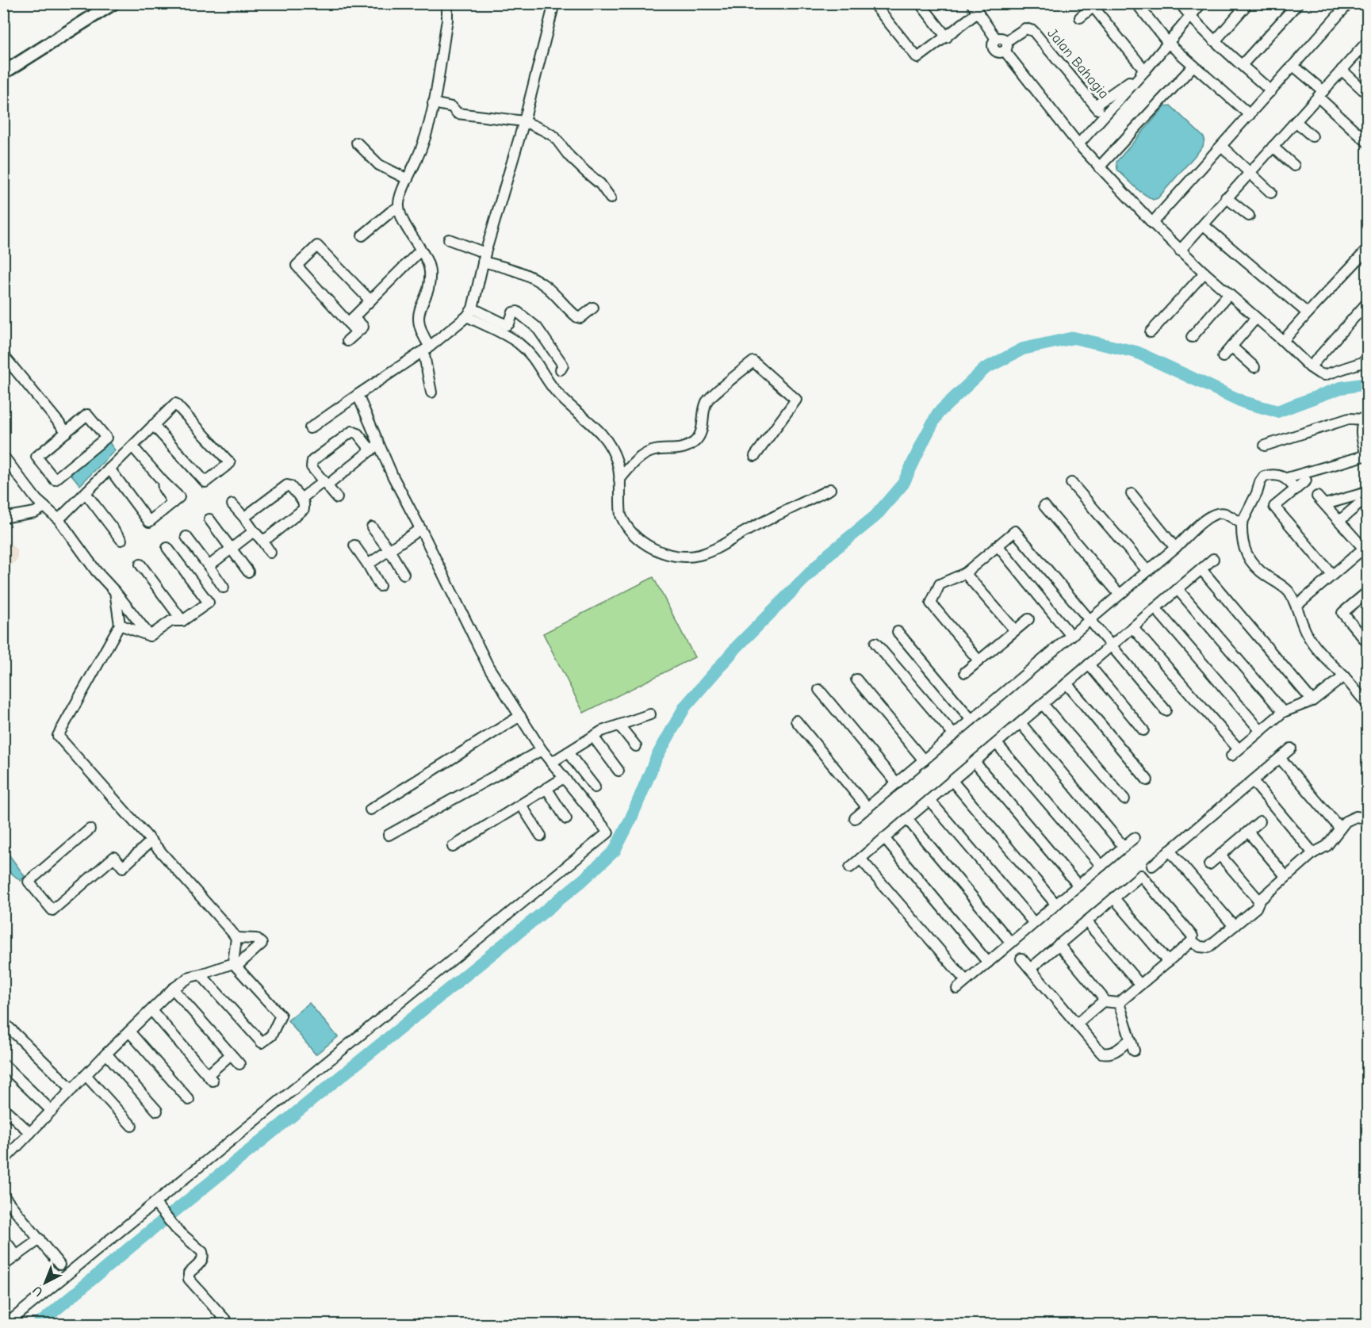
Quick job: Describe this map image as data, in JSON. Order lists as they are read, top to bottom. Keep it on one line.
{"streets":{"street":["Jalan Bahagia"]},"north":"bottom left"}
